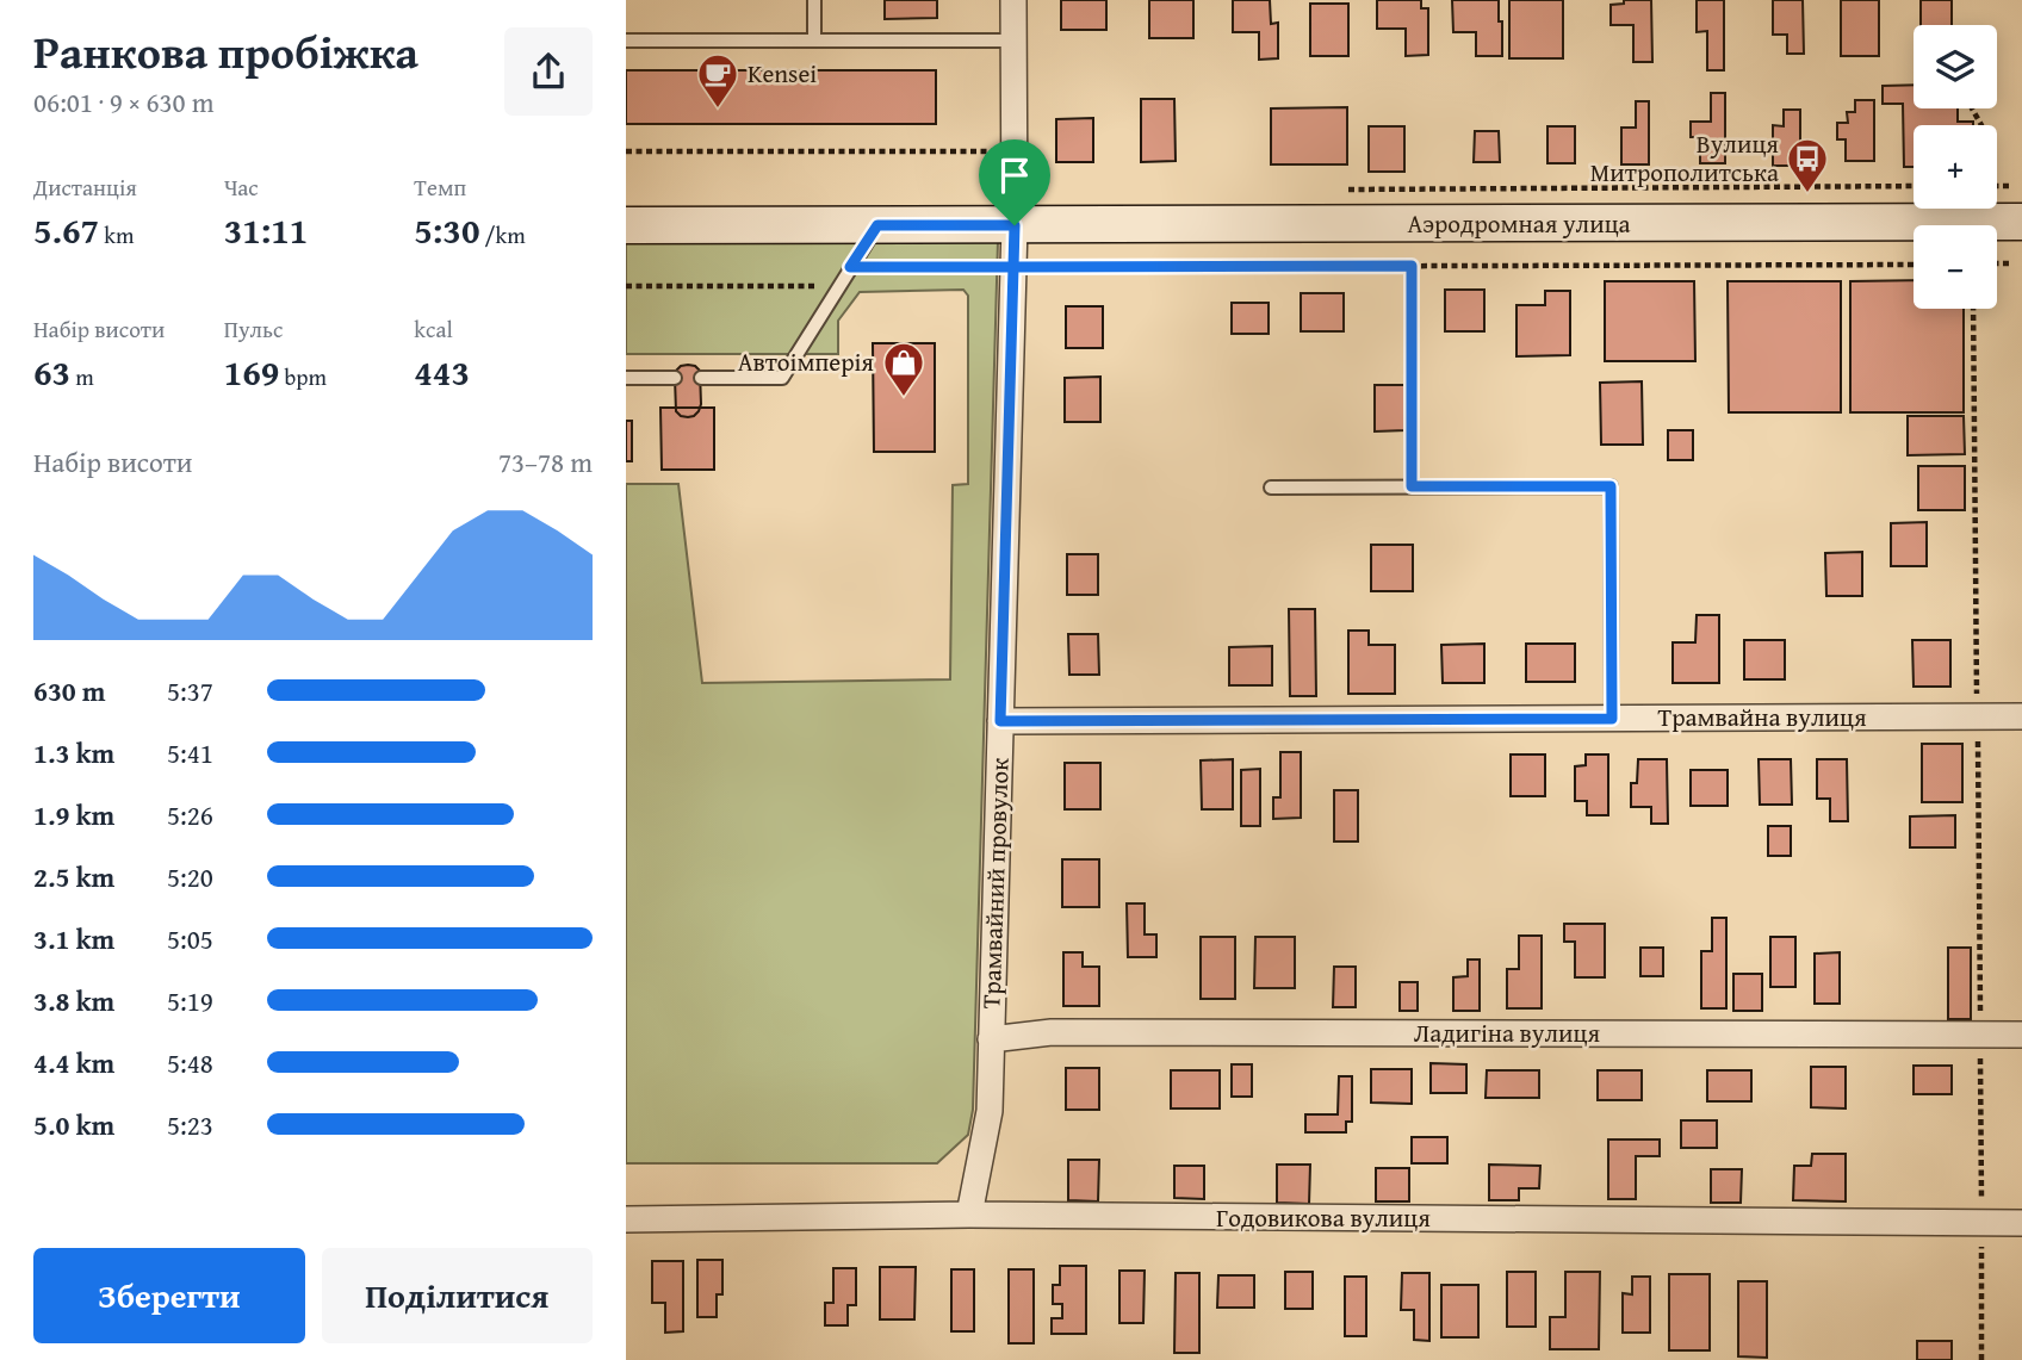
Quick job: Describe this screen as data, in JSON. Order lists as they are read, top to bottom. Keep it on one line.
{"streets":{"main road":["Аэродромная улица"],"street":["Трамвайна вулиця","Трамвайний провулок","Ладигіна вулиця","Годовикова вулиця"]},"crossings":[["Аэродромная улица","Трамвайний провулок"],["Трамвайна вулиця","Трамвайний провулок"],["Трамвайний провулок","Ладигіна вулиця"],["Трамвайний провулок","Годовикова вулиця"]],"places":{"cafe":["Kensei"],"bus stop":["Вулиця Митрополитська"],"shop":["Автоімперія"]},"page":{"heading":["Ранкова пробіжка","06:01 · 9 × 630 m"],"map_buttons":["+","−"],"stats":[["Дистанція","5.67 km"],["Час","31:11"],["Темп","5:30 /km"],["Набір висоти","63 m"],["Пульс","169 bpm"],["kcal","443"]],"chart":["Набір висоти","73–78 m"],"list":[{"name":"630 m","note":"5:37"},{"name":"1.3 km","note":"5:41"},{"name":"1.9 km","note":"5:26"},{"name":"2.5 km","note":"5:20"},{"name":"3.1 km","note":"5:05"},{"name":"3.8 km","note":"5:19"},{"name":"4.4 km","note":"5:48"},{"name":"5.0 km","note":"5:23"}],"buttons":["Зберегти","Поділитися"]}}
